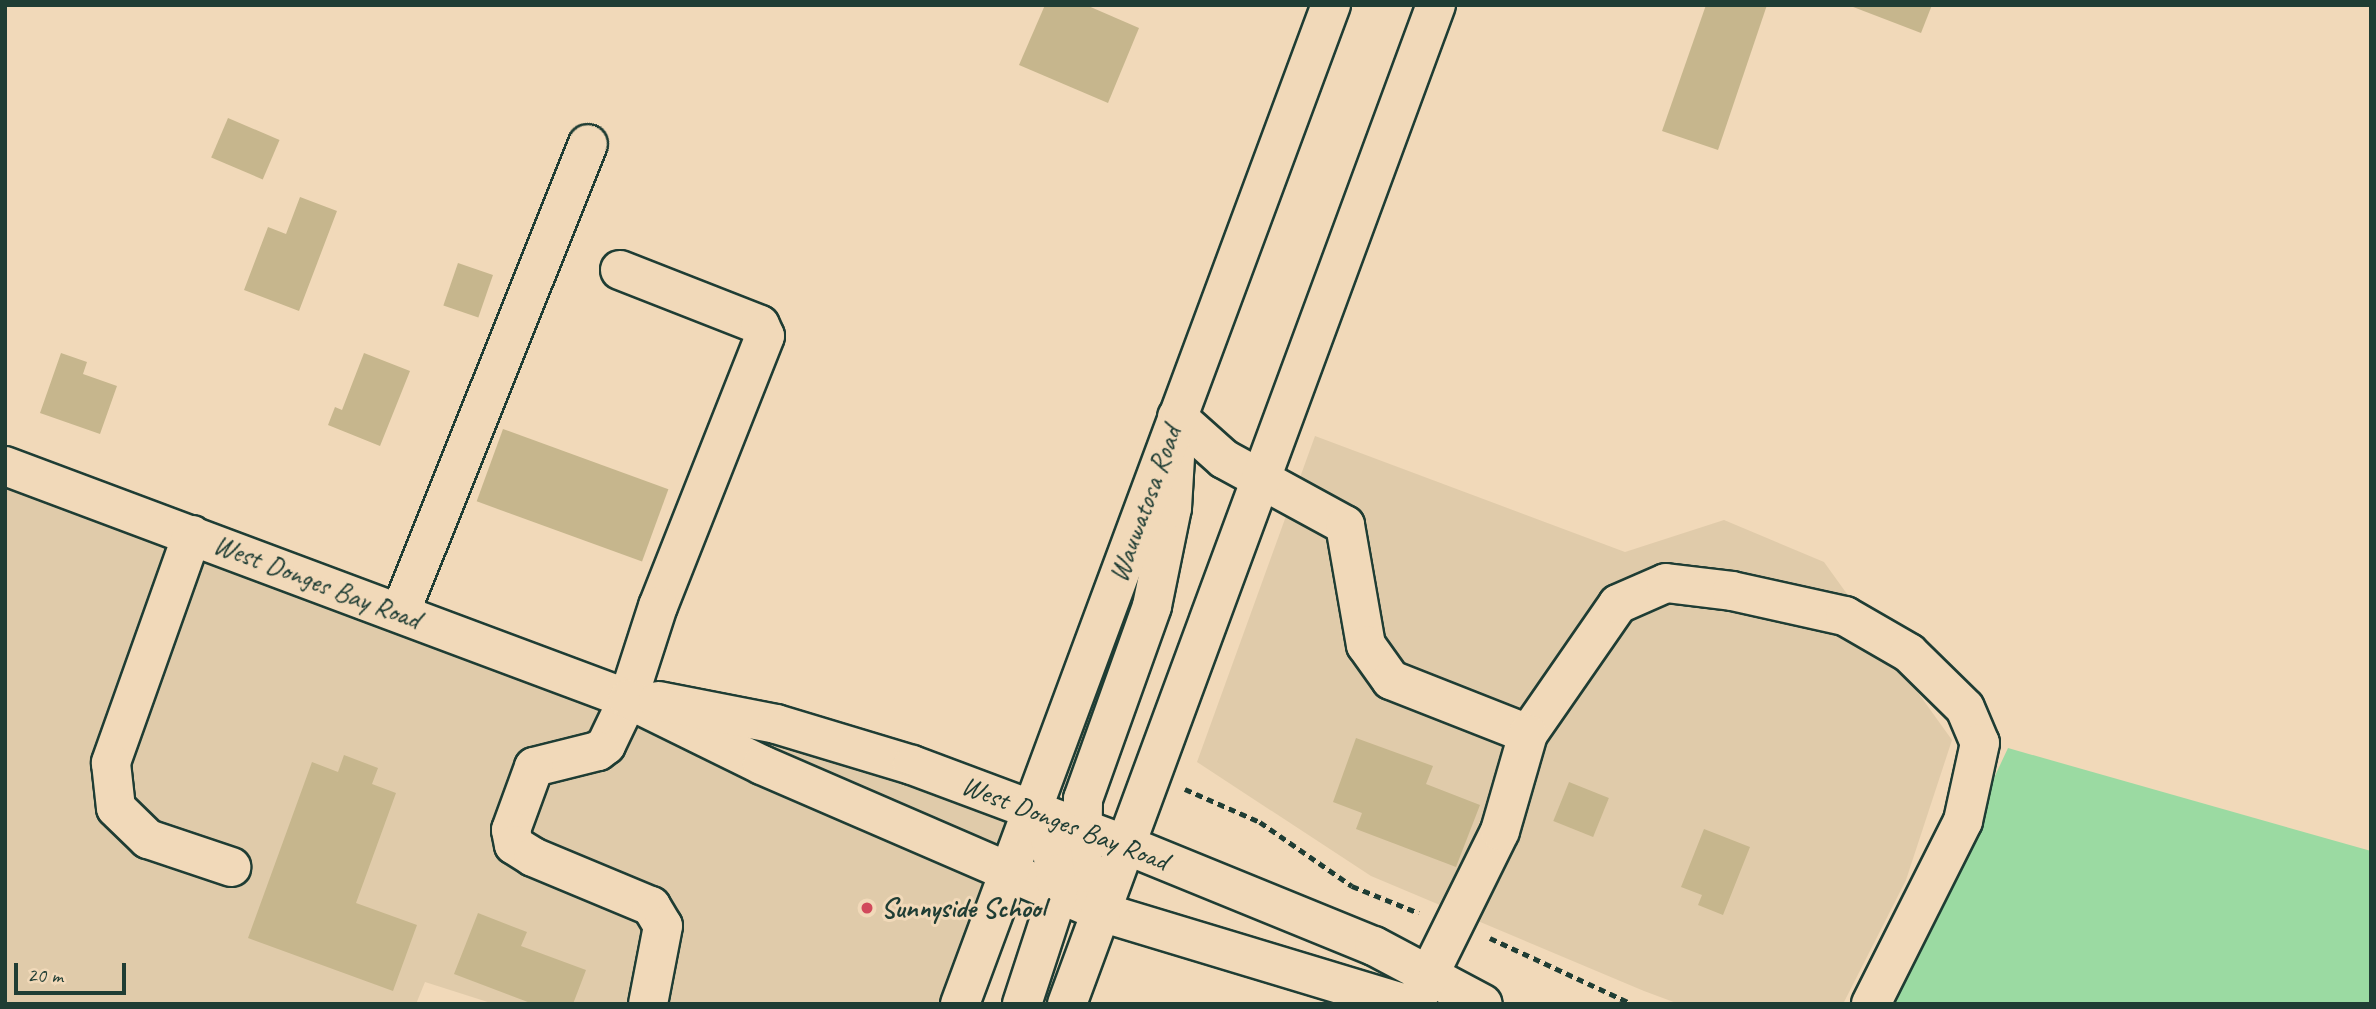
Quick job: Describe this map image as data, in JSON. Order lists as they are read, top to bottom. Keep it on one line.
{"streets":{"main road":["Wauwatosa Road","West Donges Bay Road"]},"crossings":[["Wauwatosa Road","West Donges Bay Road"]],"places":["Sunnyside School"],"scale_bar":"20 m"}
